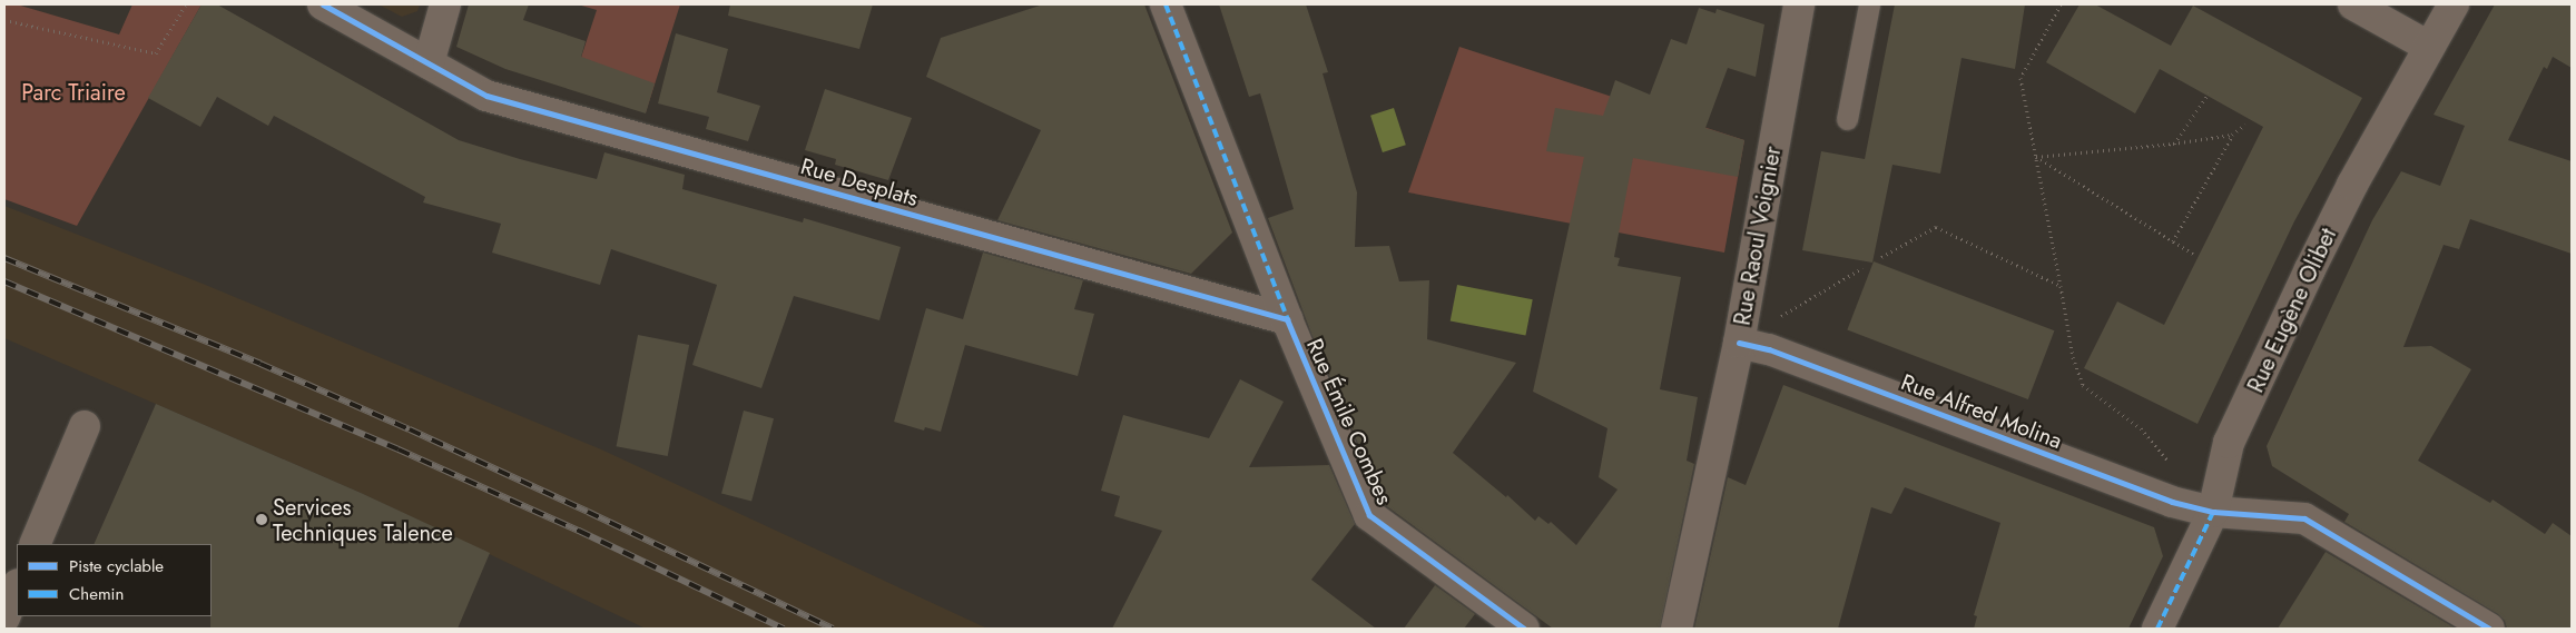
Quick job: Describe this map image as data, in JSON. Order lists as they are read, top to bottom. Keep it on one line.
{"streets":{"street":["Rue Desplats","Rue Raoul Voignier","Rue Eugène Olibet","Rue Alfred Molina","Rue Émile Combes"]},"crossings":[["Rue Desplats","Rue Émile Combes"],["Rue Raoul Voignier","Rue Alfred Molina"],["Rue Eugène Olibet","Rue Alfred Molina"]],"parks":["Parc Triaire"],"places":["Services Techniques Talence"],"legend":["Piste cyclable","Chemin"]}
